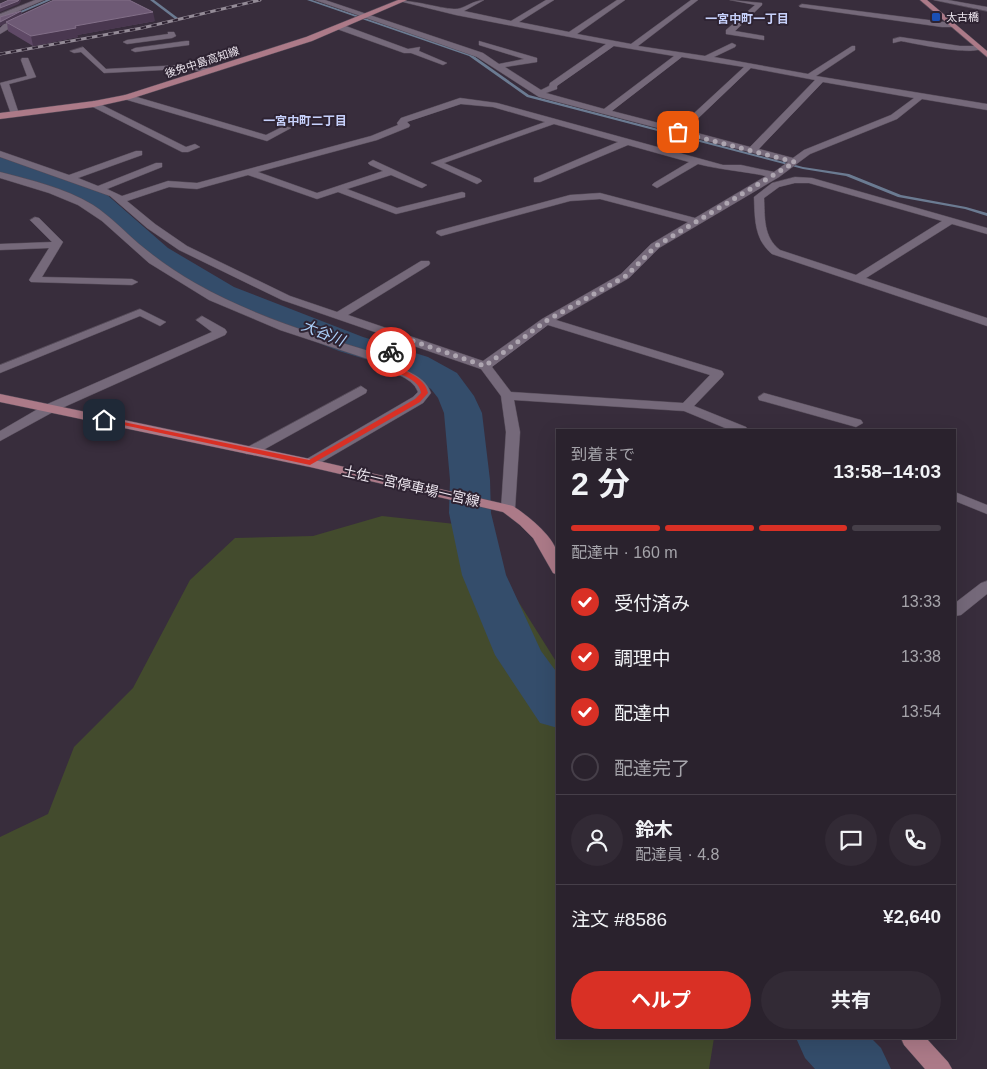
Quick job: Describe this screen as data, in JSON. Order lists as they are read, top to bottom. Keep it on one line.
{"streets":{"main road":["後免中島高知線","土佐一宮停車場一宮線"]},"districts":["一宮中町一丁目","一宮中町二丁目"],"water":["大谷川"],"places":{"transit":["太古橋"]},"page":{"heading":["2 分","到着まで","13:58–14:03"],"panel":["鈴木","配達員 · 4.8","注文 #8586","¥2,640"],"bar":"配達中 · 160 m","list":[["受付済み","13:33"],["調理中","13:38"],["配達中","13:54"],"配達完了"],"buttons":["ヘルプ","共有"]}}
